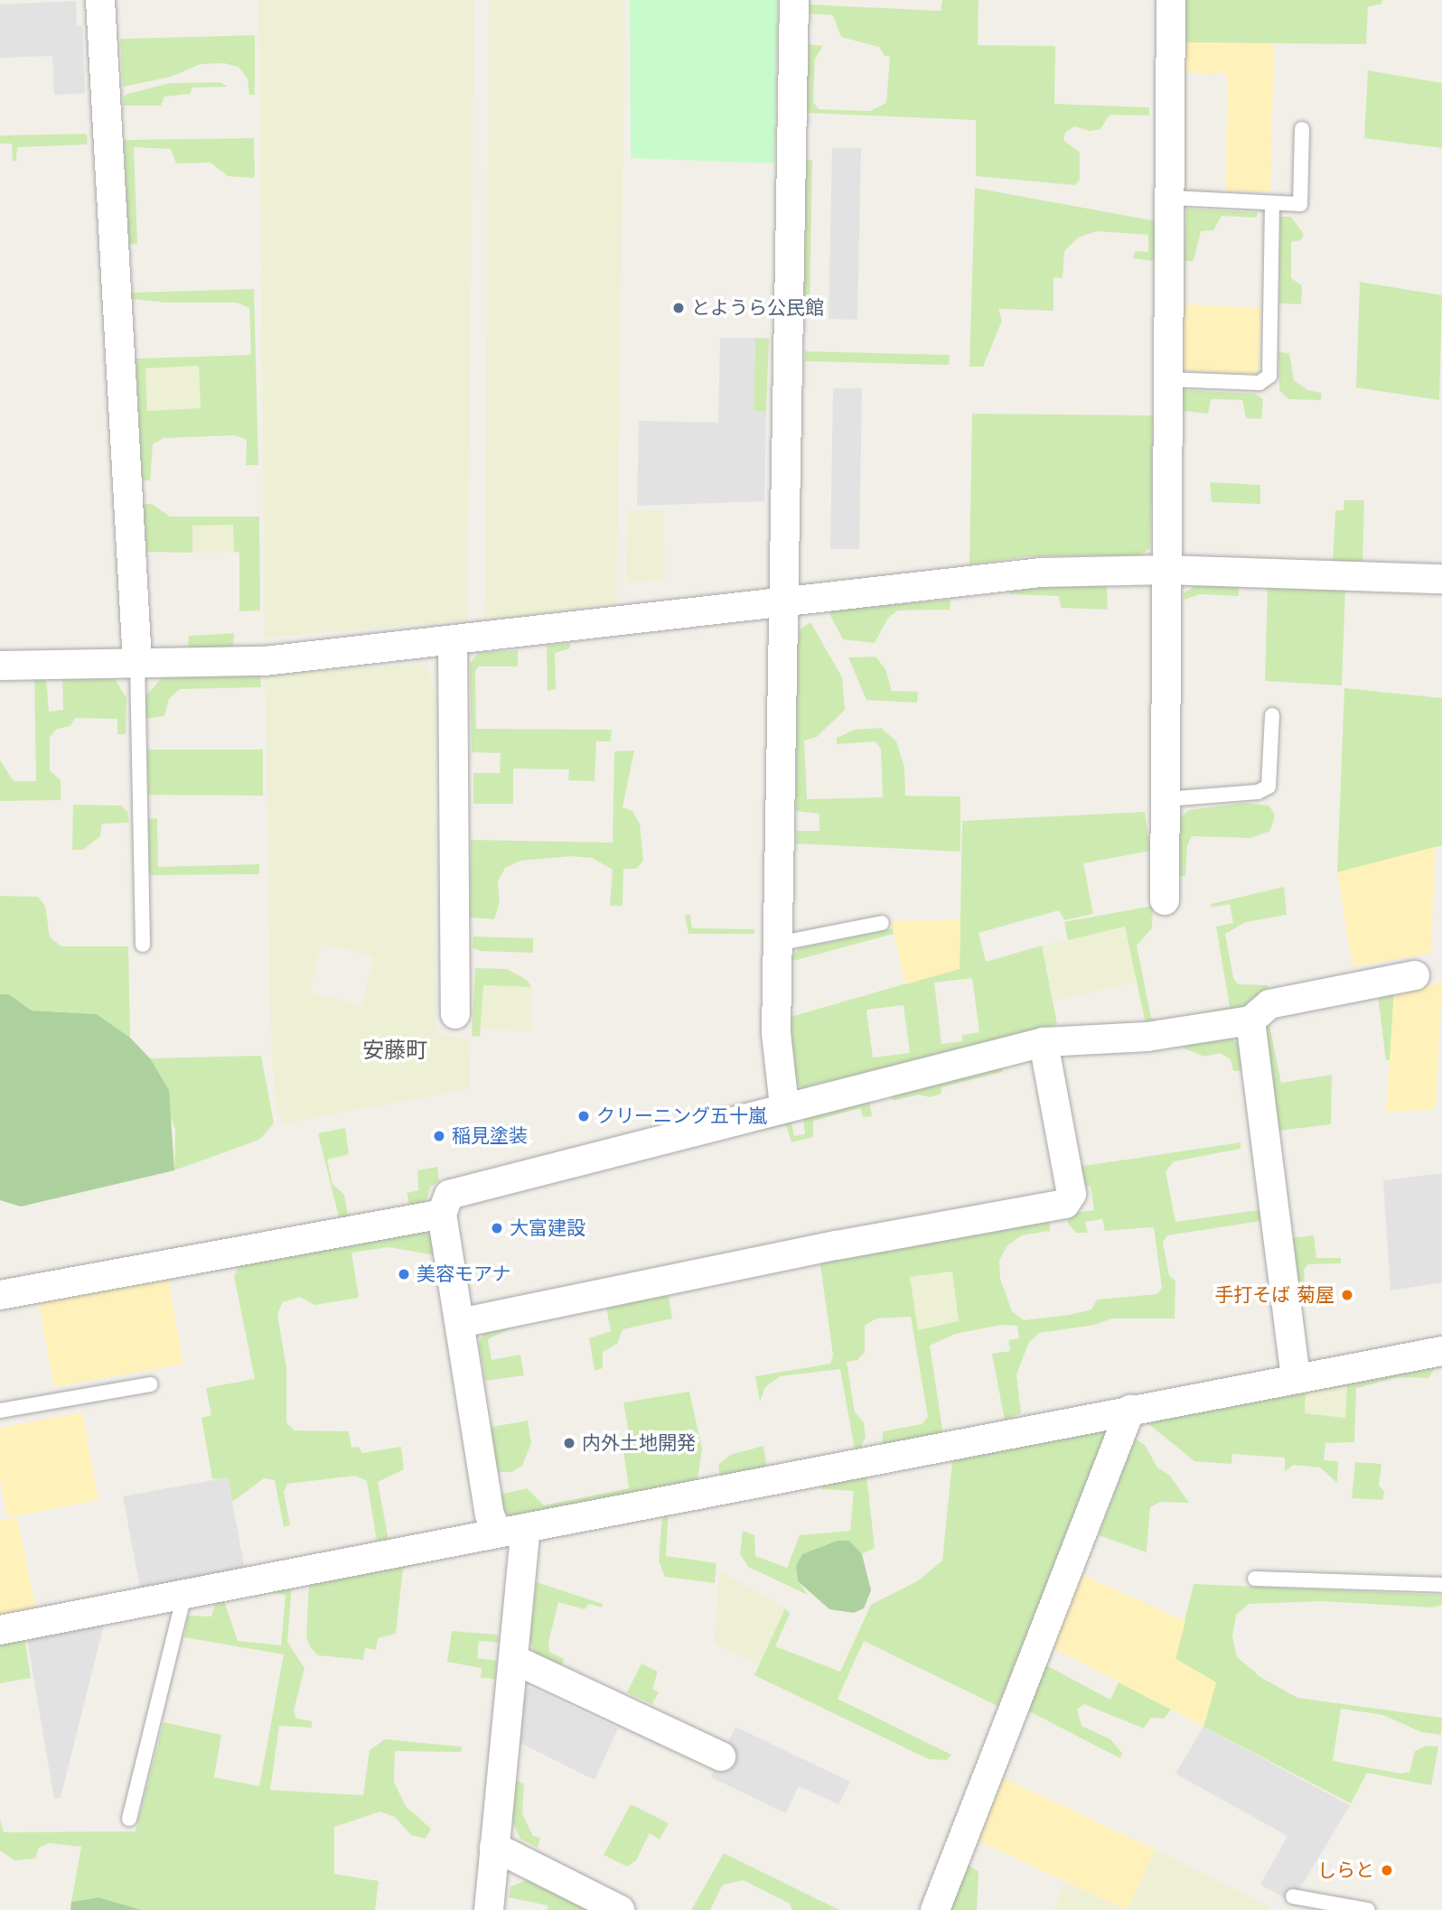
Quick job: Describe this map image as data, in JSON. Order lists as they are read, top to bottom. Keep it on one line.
{"districts":["安藤町"],"places":["とようら公民館","クリーニング五十嵐","稲見塗装","大富建設","美容モアナ","手打そば 菊屋","内外土地開発","しらと"]}
